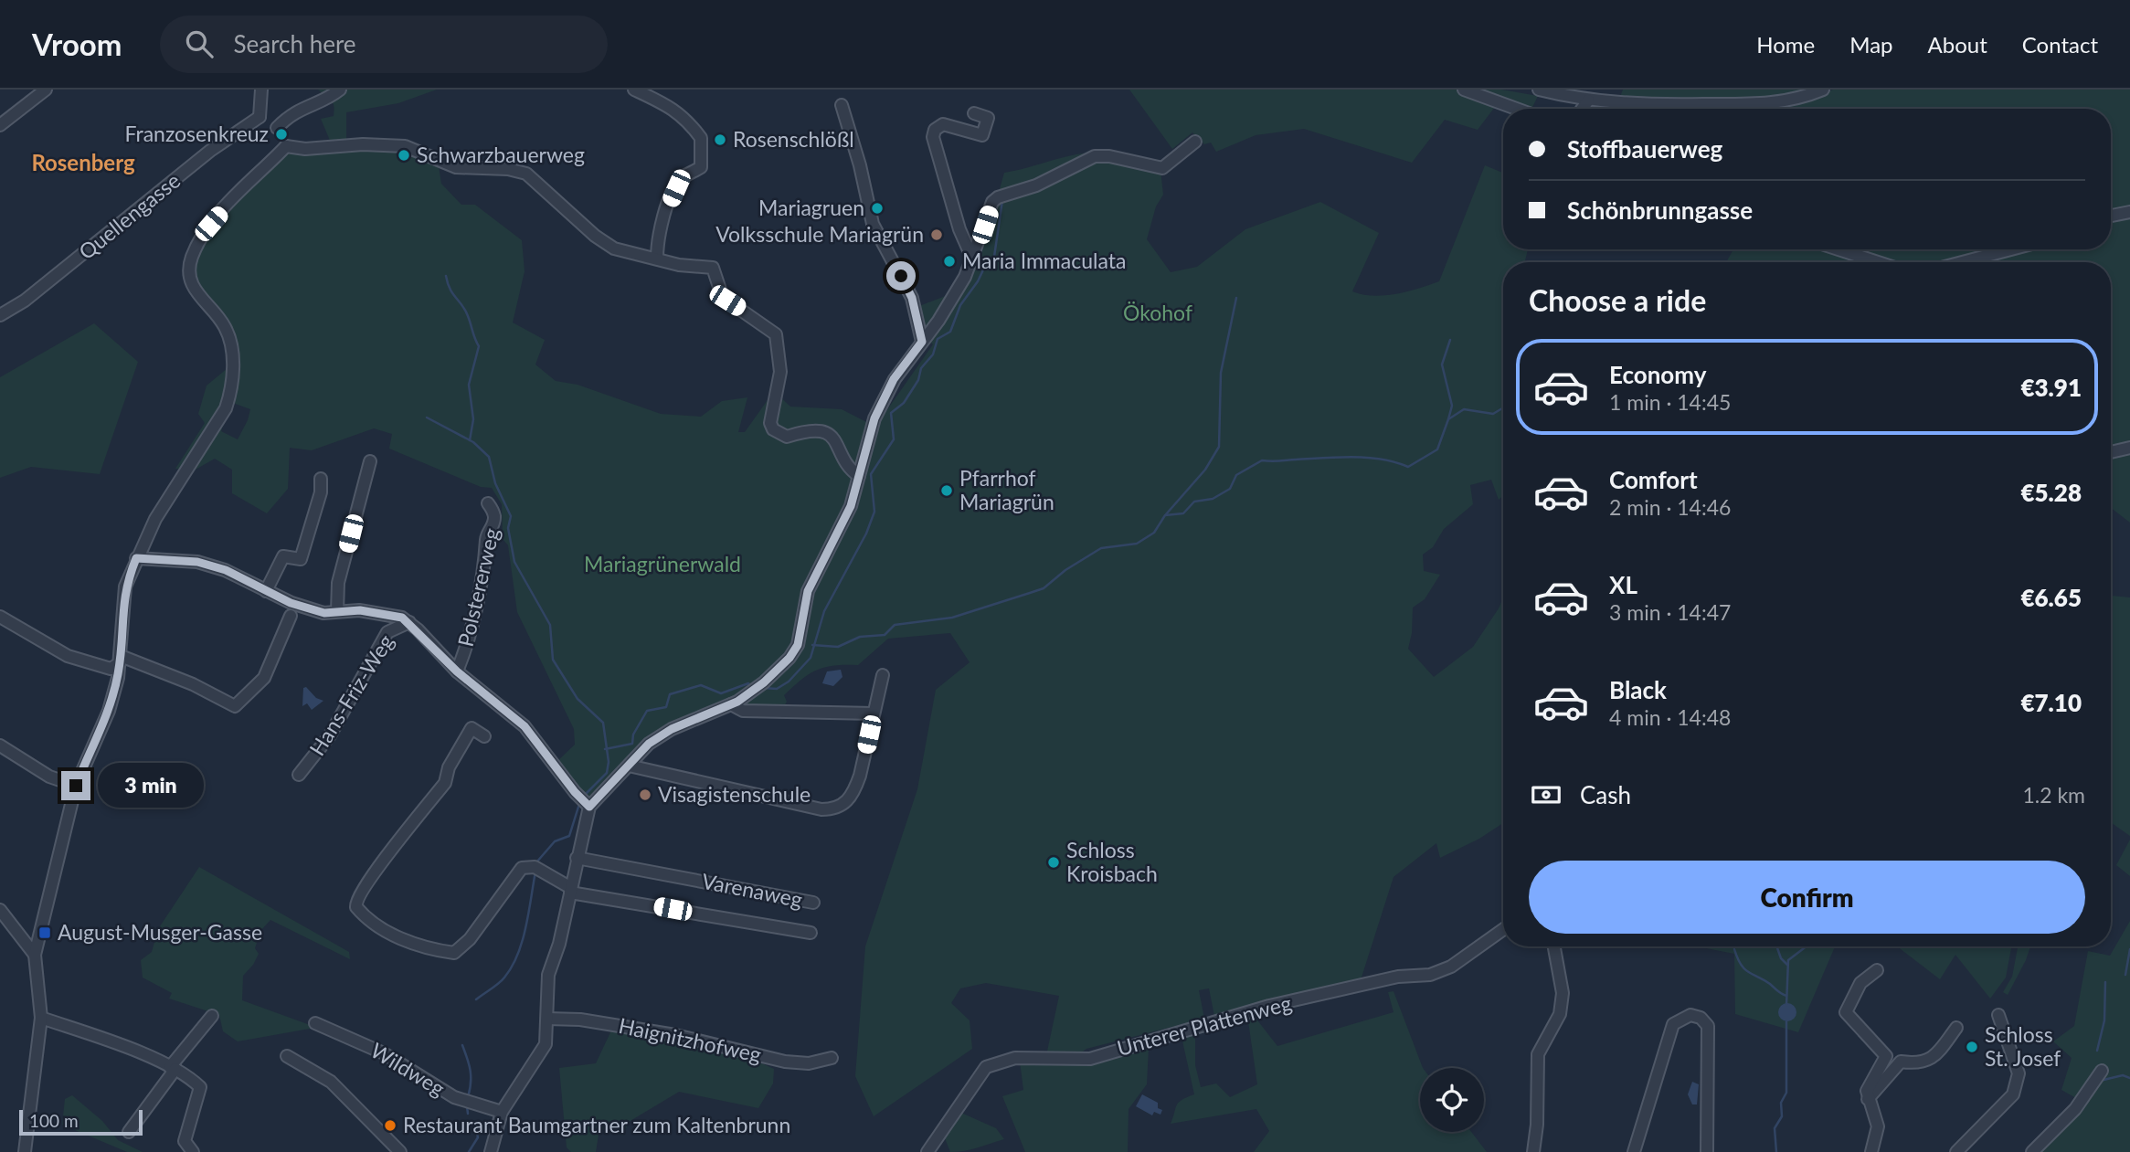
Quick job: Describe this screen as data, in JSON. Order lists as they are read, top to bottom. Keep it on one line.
{"streets":{"street":["Quellengasse","Polstererweg","Hans-Friz-Weg","Varenaweg","Unterer Plattenweg","Haignitzhofweg","Wildweg"]},"crossings":[["Polstererweg","Hans-Friz-Weg"]],"districts":["Rosenberg"],"parks":["Ökohof","Mariagrünerwald"],"places":{"other":["Franzosenkreuz","Rosenschlößl","Schwarzbauerweg","Mariagruen","Volksschule Mariagrün","Maria Immaculata","Pfarrhof Mariagrün","Visagistenschule","Schloss Kroisbach","Schloss St. Josef","Restaurant Baumgartner zum Kaltenbrunn"],"transit":["August-Musger-Gasse"]},"scale_bar":"100 m","page":{"header":"Vroom","search":"Search here","nav":["Home","Map","About","Contact"],"banner":["Stoffbauerweg","Schönbrunngasse"],"heading":"Choose a ride","list":[{"name":"Economy","note":"1 min · 14:45","value":"€3.91"},{"name":"Comfort","note":"2 min · 14:46","value":"€5.28"},{"name":"XL","note":"3 min · 14:47","value":"€6.65"},{"name":"Black","note":"4 min · 14:48","value":"€7.10"}],"pay":["Cash","1.2 km"],"bubble":"3 min","buttons":"Confirm","scale":"100 m"}}
